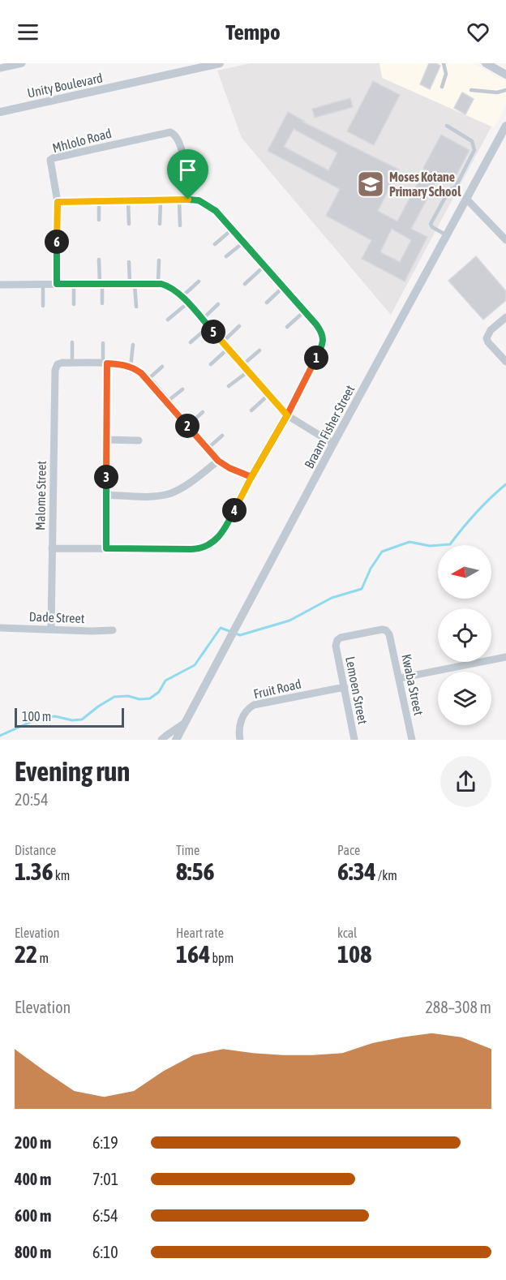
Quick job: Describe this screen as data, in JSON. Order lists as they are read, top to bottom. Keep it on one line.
{"streets":{"street":["Unity Boulevard","Mhlolo Road","Braam Fisher Street","Malome Street","Dade Street","Kwaba Street","Fruit Road","Lemoen Street"]},"crossings":[["Malome Street","Dade Street"],["Kwaba Street","Lemoen Street"],["Fruit Road","Lemoen Street"]],"places":{"school or university":["Moses Kotane Primary School"]},"scale_bar":"100 m","north":"left","page":{"header":"Tempo","pins":["6","5","1","2","3","4"],"scale":"100 m","heading":["Evening run","20:54"],"stats":[["Distance","1.36 km"],["Time","8:56"],["Pace","6:34 /km"],["Elevation","22 m"],["Heart rate","164 bpm"],["kcal","108"]],"chart":["Elevation","288–308 m"],"list":[{"name":"200 m","note":"6:19"},{"name":"400 m","note":"7:01"},{"name":"600 m","note":"6:54"},{"name":"800 m","note":"6:10"}]}}
